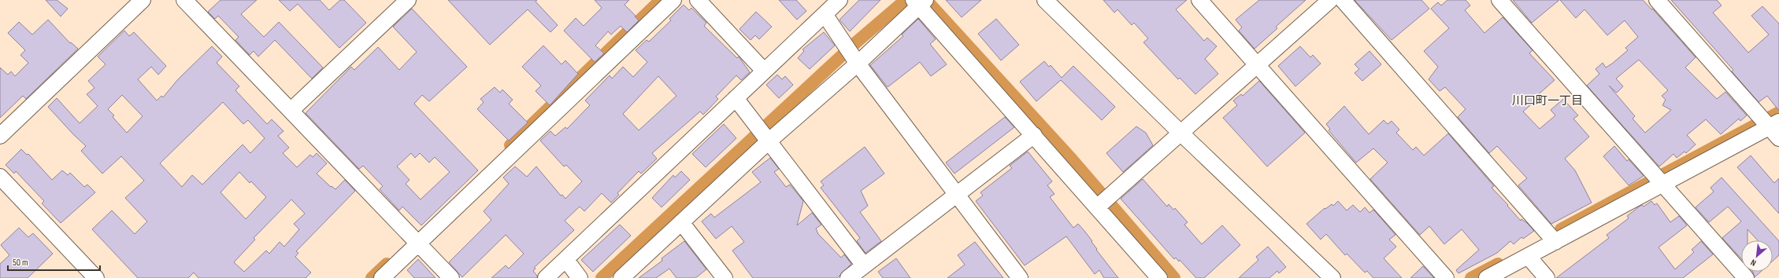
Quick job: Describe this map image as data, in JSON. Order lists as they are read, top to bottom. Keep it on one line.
{"districts":["川口町一丁目"],"scale_bar":"50 m","north":"bottom left"}
